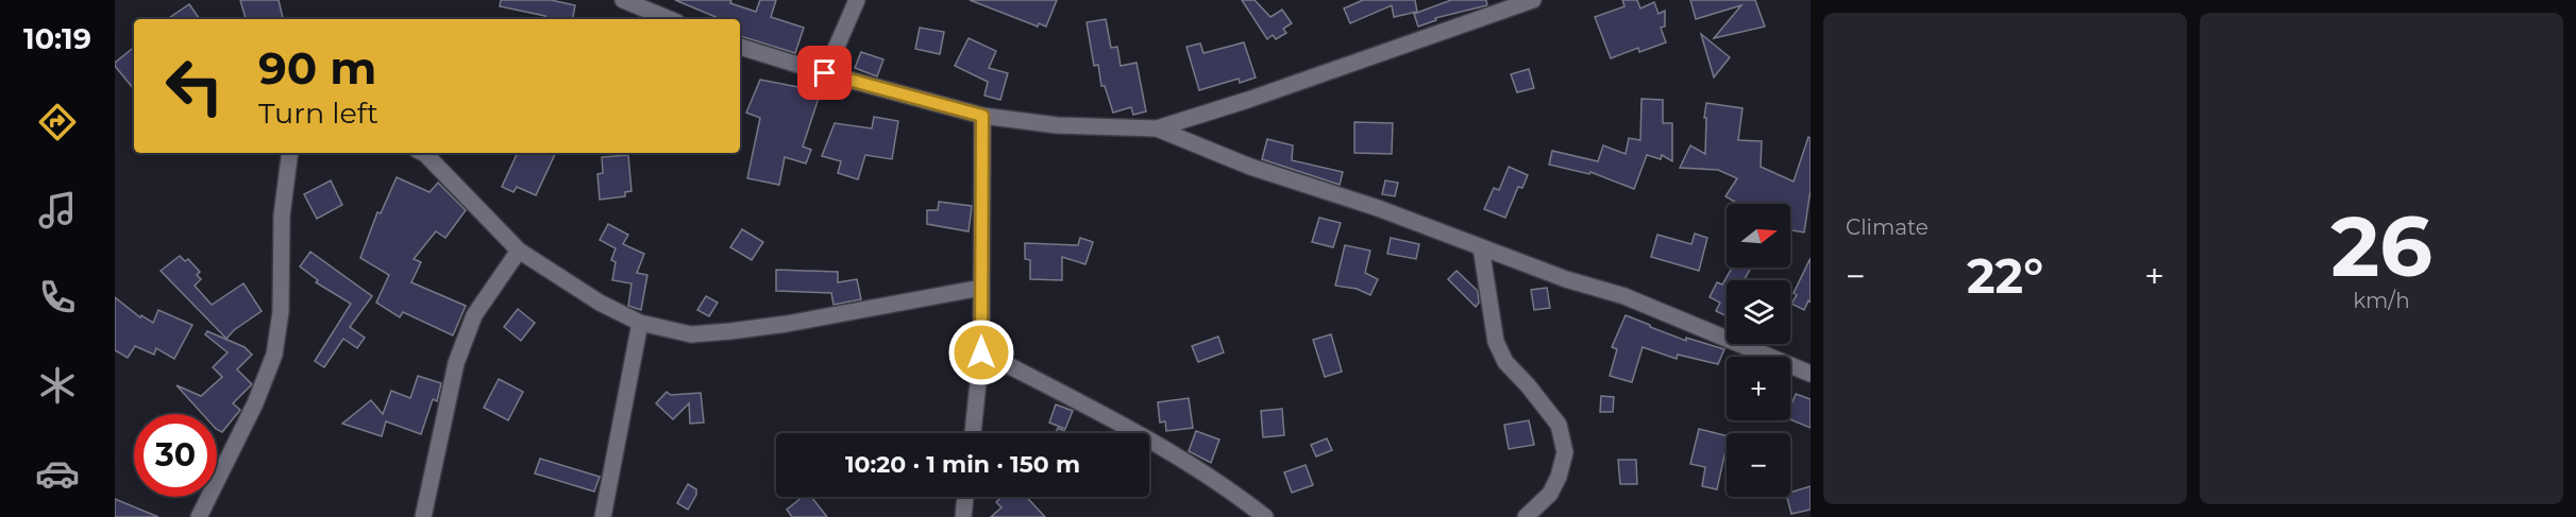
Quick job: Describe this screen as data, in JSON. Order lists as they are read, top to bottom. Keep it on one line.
{"north":"right","page":{"tabs":"10:19","tile":["Climate",["26","km/h"]],"turn":["90 m","Turn left"],"map_buttons":["+","−"],"heat":["−","22°","+"],"limit":"30","trip":"10:20 · 1 min · 150 m"}}
